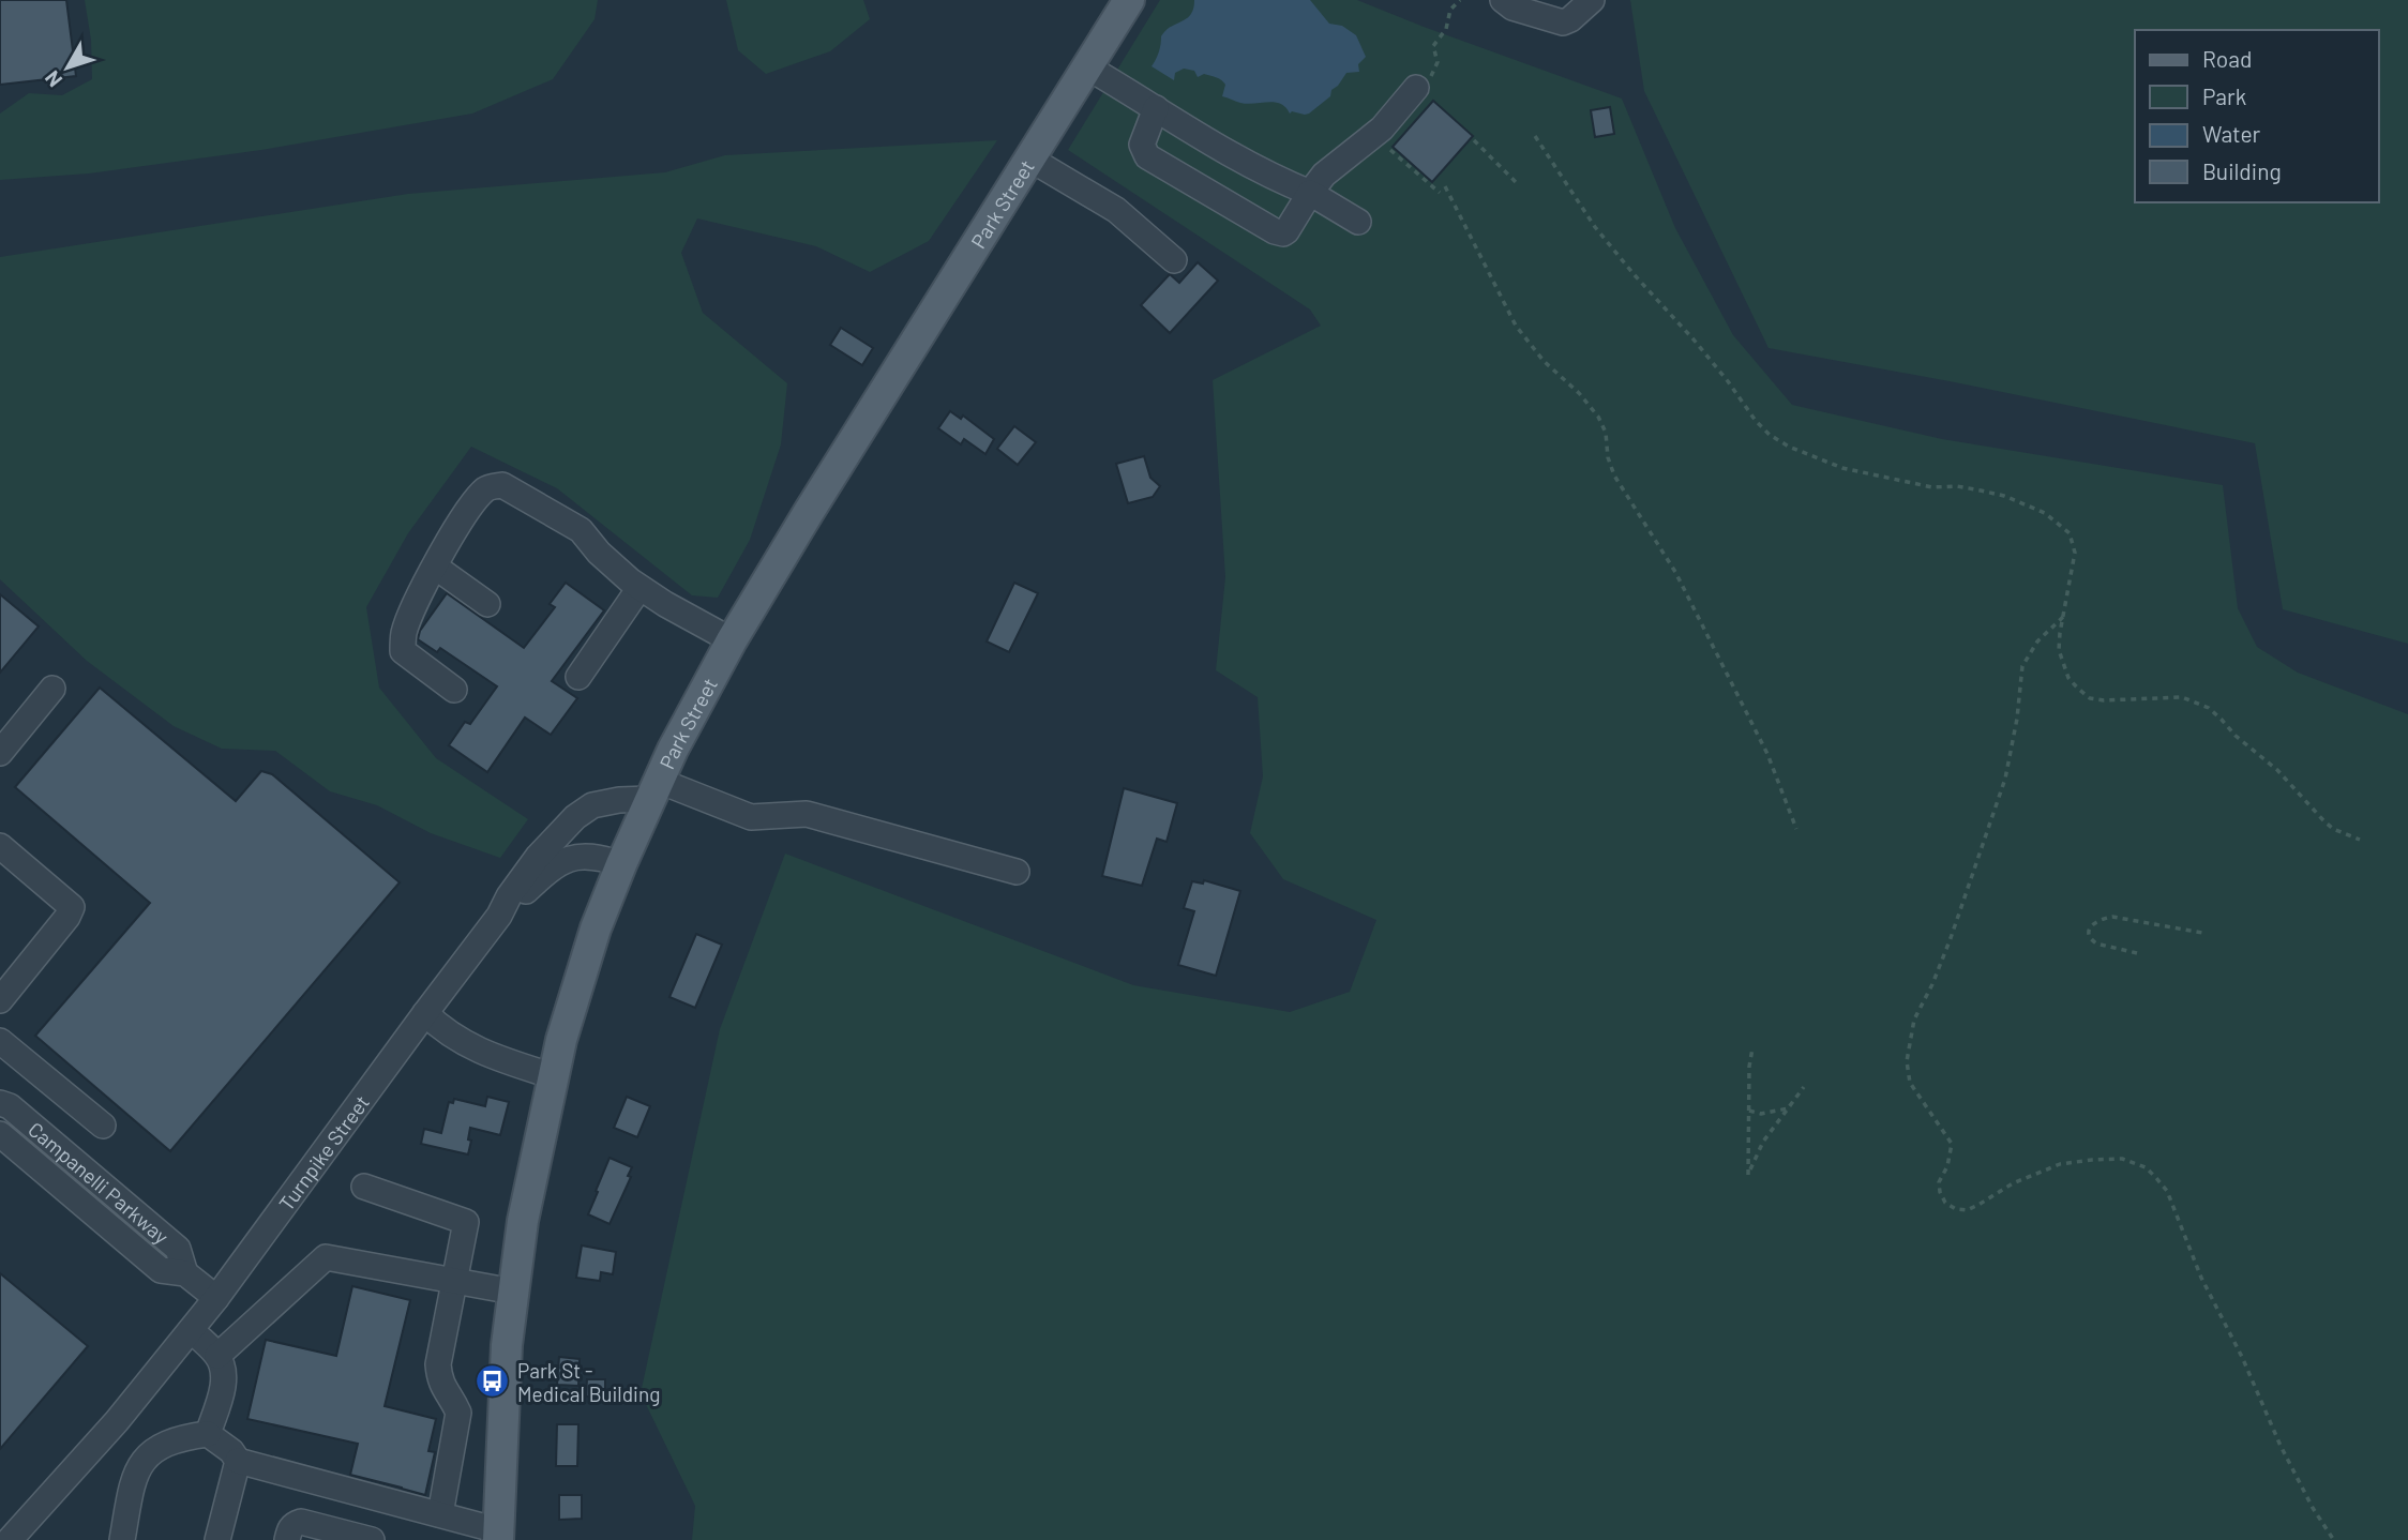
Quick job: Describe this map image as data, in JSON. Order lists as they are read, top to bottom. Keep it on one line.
{"streets":{"main road":["Park Street"],"street":["Turnpike Street","Campanelli Parkway"]},"crossings":[["Park Street","Turnpike Street"],["Turnpike Street","Campanelli Parkway"]],"places":{"bus stop":["Park St - Medical Building"]},"legend":["Road","Park","Water","Building"],"north":"bottom left"}
